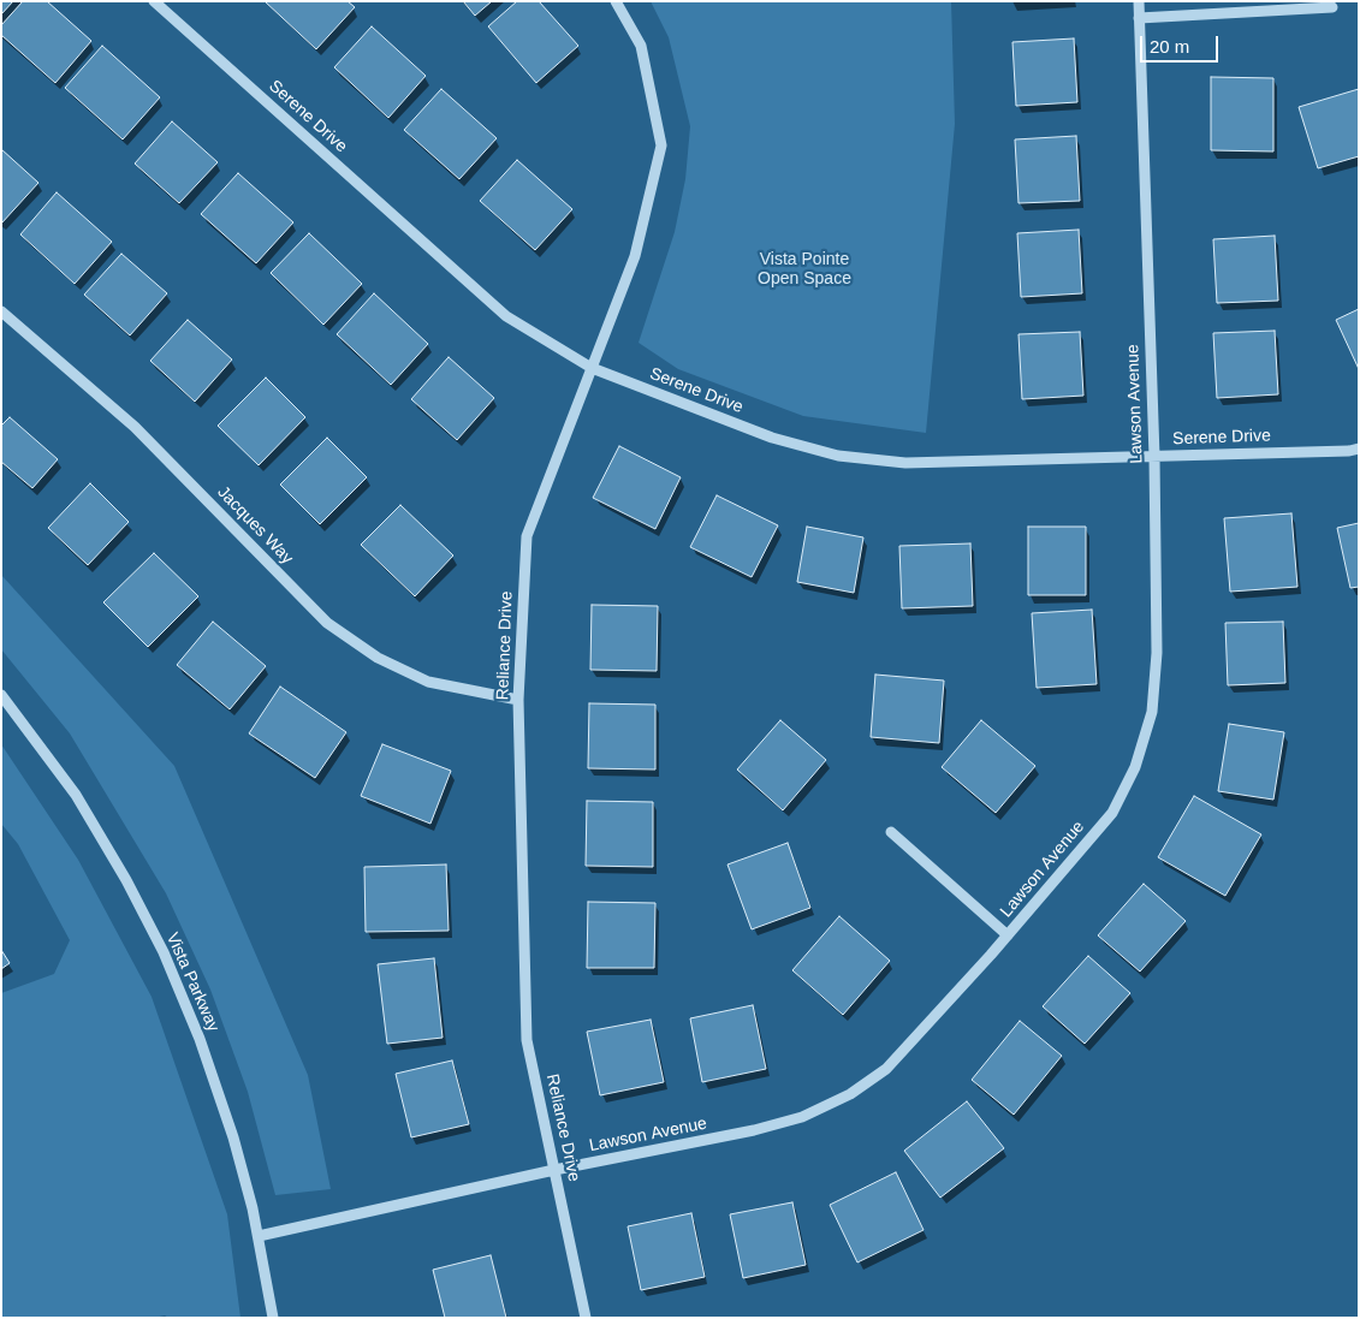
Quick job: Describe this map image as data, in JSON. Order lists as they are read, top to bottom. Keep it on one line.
{"streets":{"street":["Serene Drive","Lawson Avenue","Jacques Way","Reliance Drive","Vista Parkway"]},"crossings":[["Serene Drive","Lawson Avenue"],["Serene Drive","Reliance Drive"],["Lawson Avenue","Reliance Drive"],["Lawson Avenue","Vista Parkway"],["Jacques Way","Reliance Drive"]],"parks":["Vista Pointe Open Space"],"scale_bar":"20 m"}
